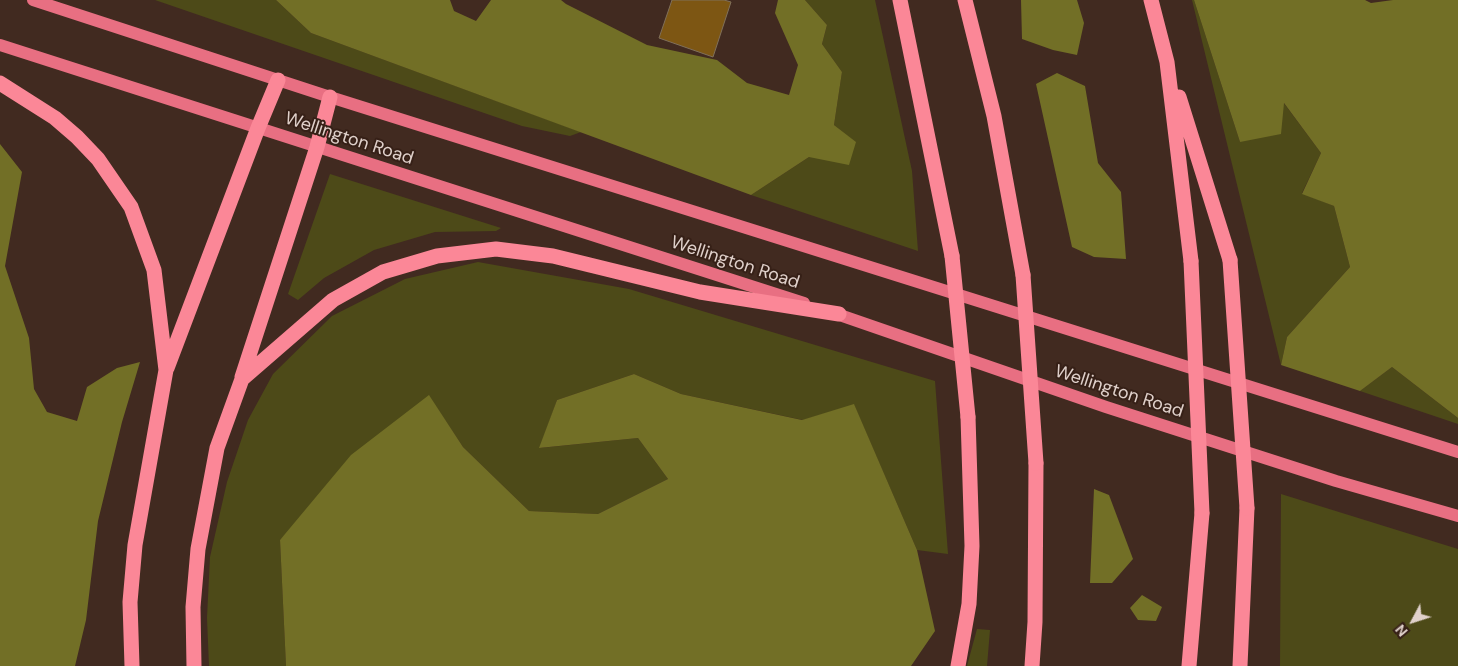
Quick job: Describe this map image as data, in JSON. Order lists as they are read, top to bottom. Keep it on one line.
{"streets":{"main road":["Wellington Road"]},"north":"bottom left"}
